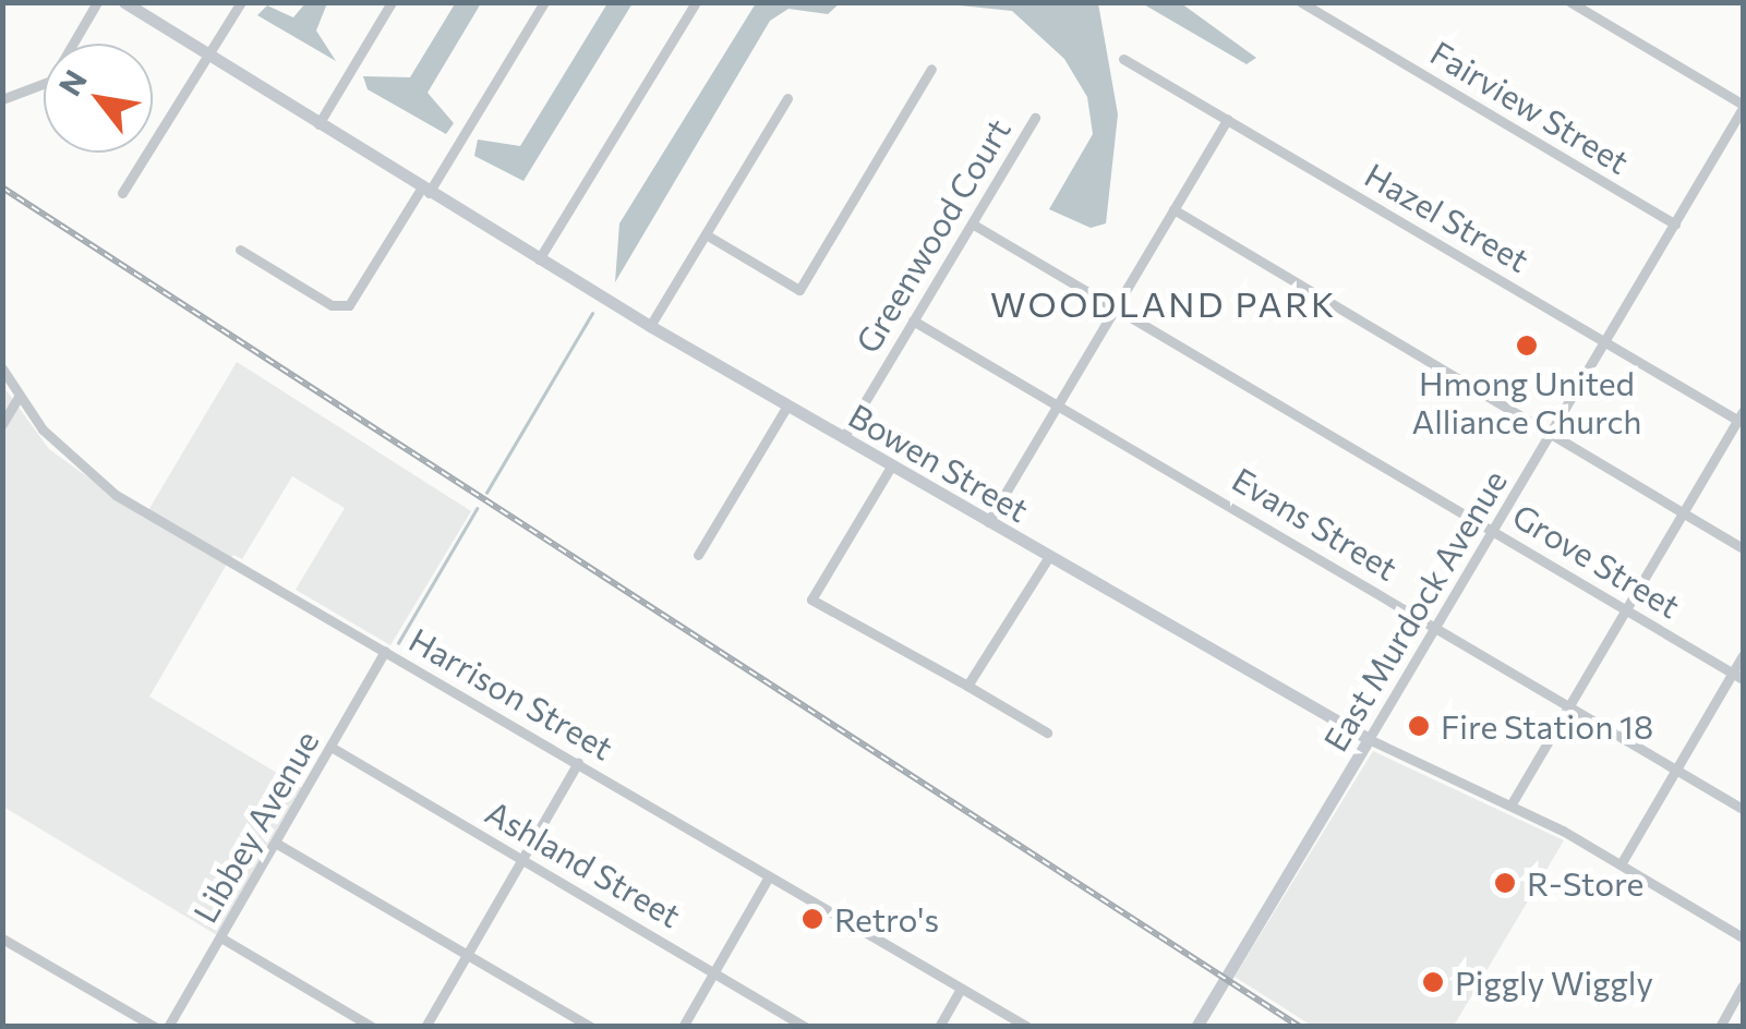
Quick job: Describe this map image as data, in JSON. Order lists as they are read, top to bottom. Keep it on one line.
{"streets":{"main road":["Bowen Street","East Murdock Avenue"],"street":["Fairview Street","Hazel Street","Greenwood Court","Evans Street","Grove Street","Harrison Street","Libbey Avenue","Ashland Street"]},"crossings":[["Fairview Street","East Murdock Avenue"],["Hazel Street","East Murdock Avenue"],["Greenwood Court","Bowen Street"],["Greenwood Court","Evans Street"],["Greenwood Court","Grove Street"],["Bowen Street","East Murdock Avenue"],["Evans Street","East Murdock Avenue"],["Grove Street","East Murdock Avenue"],["Harrison Street","Libbey Avenue"],["Libbey Avenue","Ashland Street"]],"districts":["WOODLAND PARK"],"places":["Hmong United Alliance Church","Fire Station 18","R-Store","Retro's","Piggly Wiggly"],"north":"top left"}
